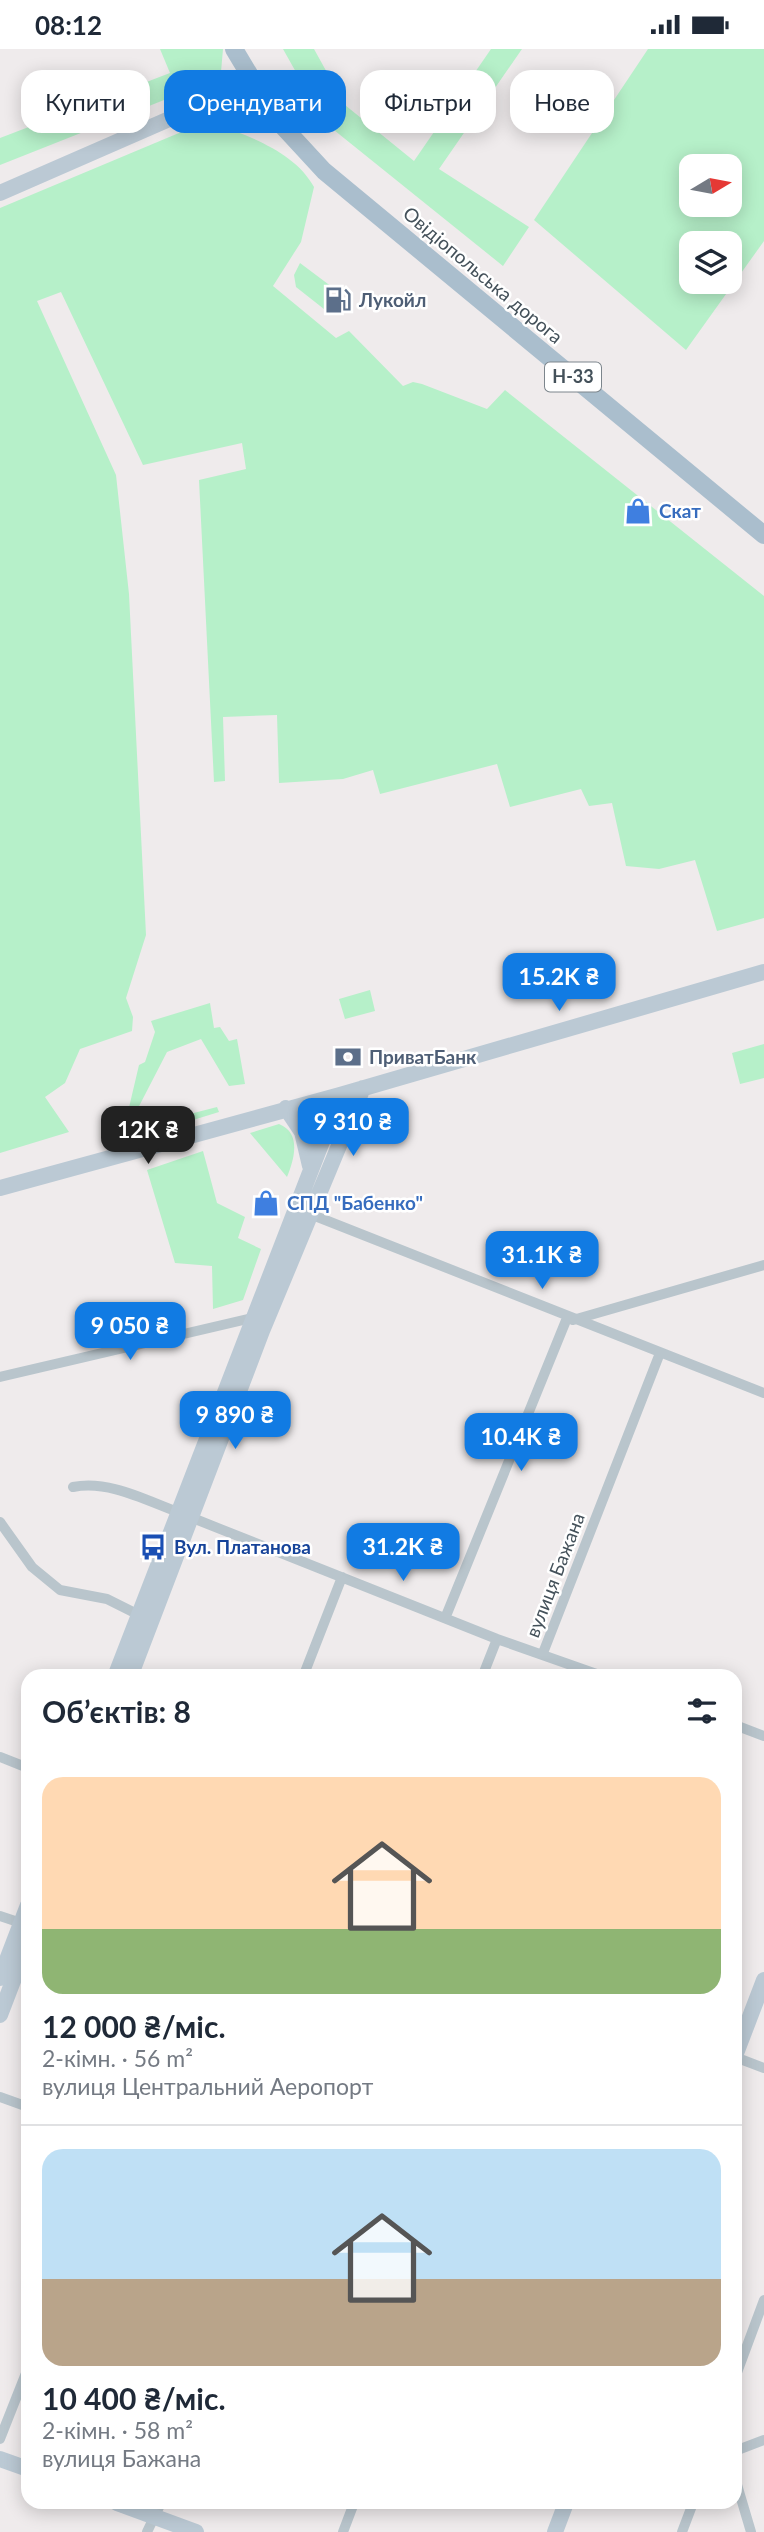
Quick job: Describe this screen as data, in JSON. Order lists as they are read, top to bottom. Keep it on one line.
{"streets":{"main road":["Овідіопольська дорога","Н-33"],"street":["вулиця Бажана"]},"places":{"fuel station":["Лукойл"],"shop":["Скат","СПД \"Бабенко\""],"bank":["ПриватБанк"],"bus stop":["Вул. Платанова"]},"north":"right","page":{"status":"08:12","chip":["Купити","Орендувати","Фільтри","Нове"],"price":["15.2K ₴","9 310 ₴","12K ₴","31.1K ₴","9 050 ₴","9 890 ₴","10.4K ₴","31.2K ₴"],"heading":"Об’єктів: 8","list":[{"name":"12 000 ₴/міс.","note":"2-кімн. · 56 m² · вулиця Центральний Аеропорт"},{"name":"10 400 ₴/міс.","note":"2-кімн. · 58 m² · вулиця Бажана"}]}}
